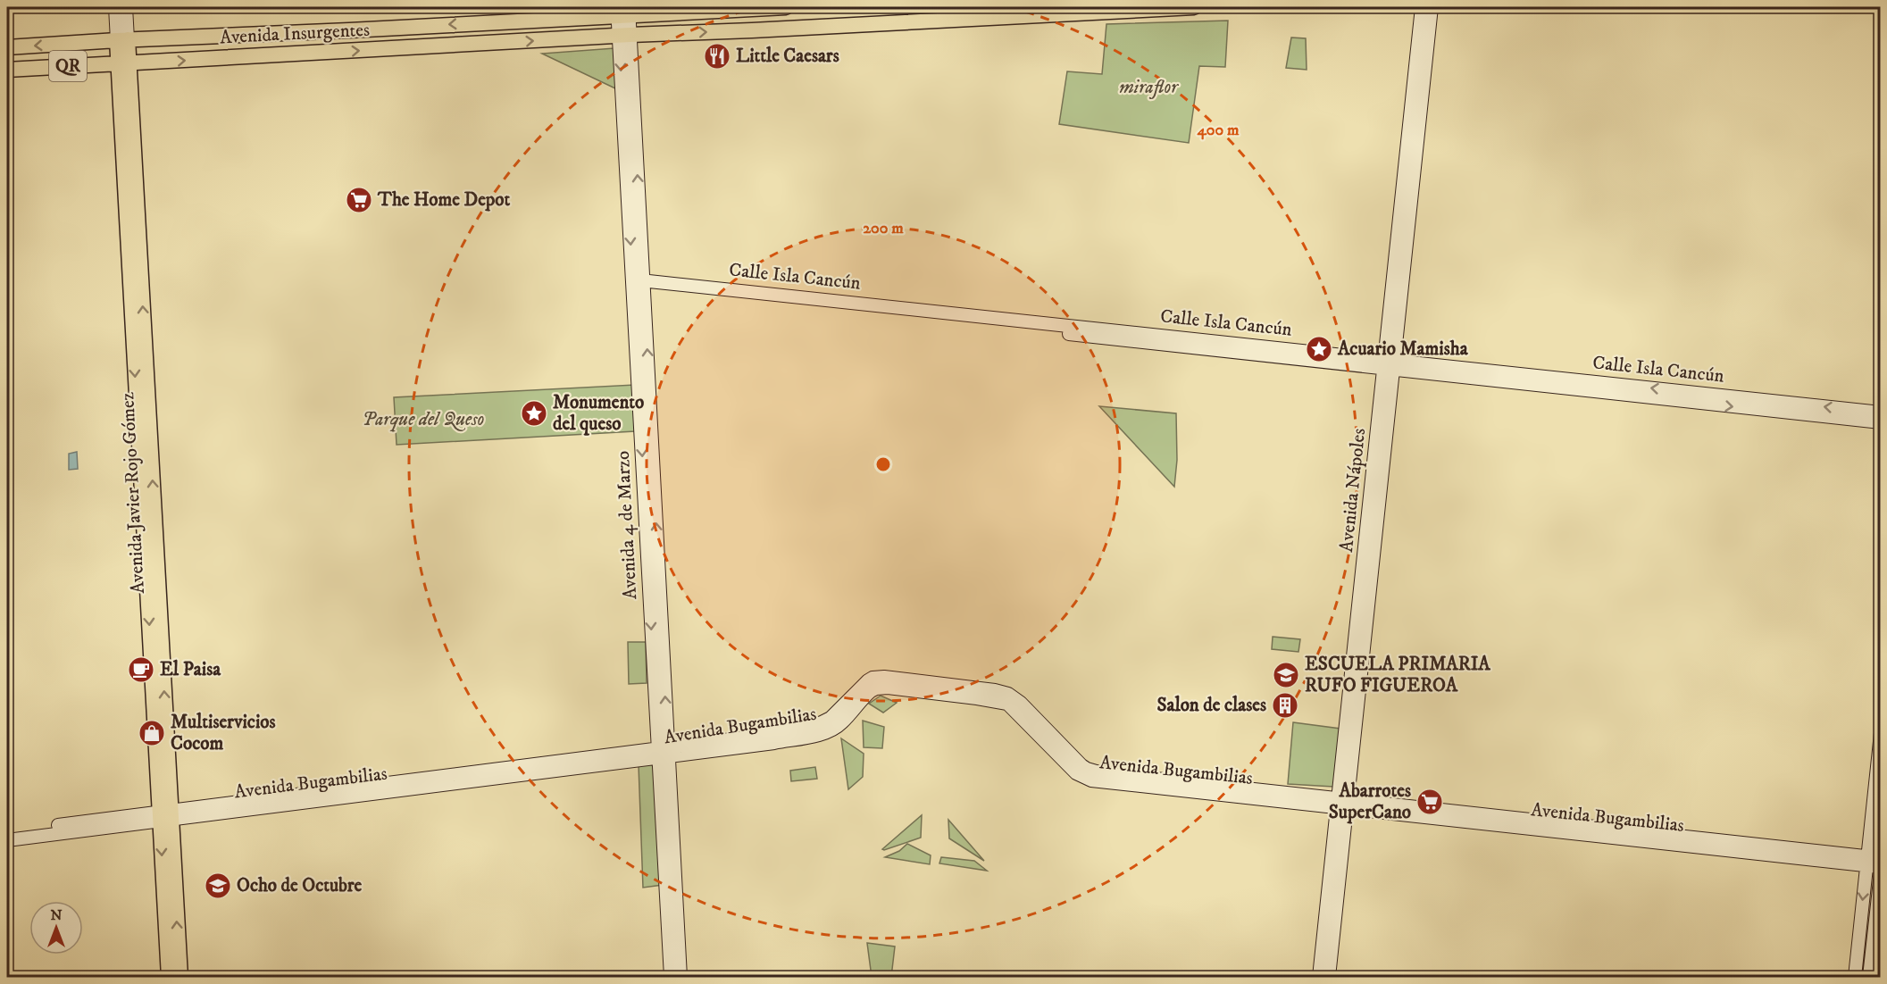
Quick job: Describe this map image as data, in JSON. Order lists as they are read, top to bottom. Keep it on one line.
{"streets":{"main road":["Avenida Insurgentes","QR","Calle Isla Cancún","Avenida Nápoles","Avenida Javier Rojo Gómez","Avenida 4 de Marzo","Avenida Bugambilias"]},"crossings":[["Avenida Insurgentes","Avenida Javier Rojo Gómez"],["Avenida Insurgentes","Avenida 4 de Marzo"],["Calle Isla Cancún","Avenida Nápoles"],["Calle Isla Cancún","Avenida 4 de Marzo"],["Avenida Nápoles","Avenida Bugambilias"],["Avenida Javier Rojo Gómez","Avenida Bugambilias"],["Avenida 4 de Marzo","Avenida Bugambilias"]],"parks":["miraflor","Parque del Queso"],"places":{"restaurant":["Little Caesars"],"supermarket":["The Home Depot","Abarrotes SuperCano"],"place":["Acuario Mamisha","Monumento del queso"],"cafe":["El Paisa"],"school or university":["ESCUELA PRIMARIA RUFO FIGUEROA","Ocho de Octubre"],"building":["Salon de clases"],"shop":["Multiservicios Cocom"]},"north":"top","rings":["400 m","200 m"]}
